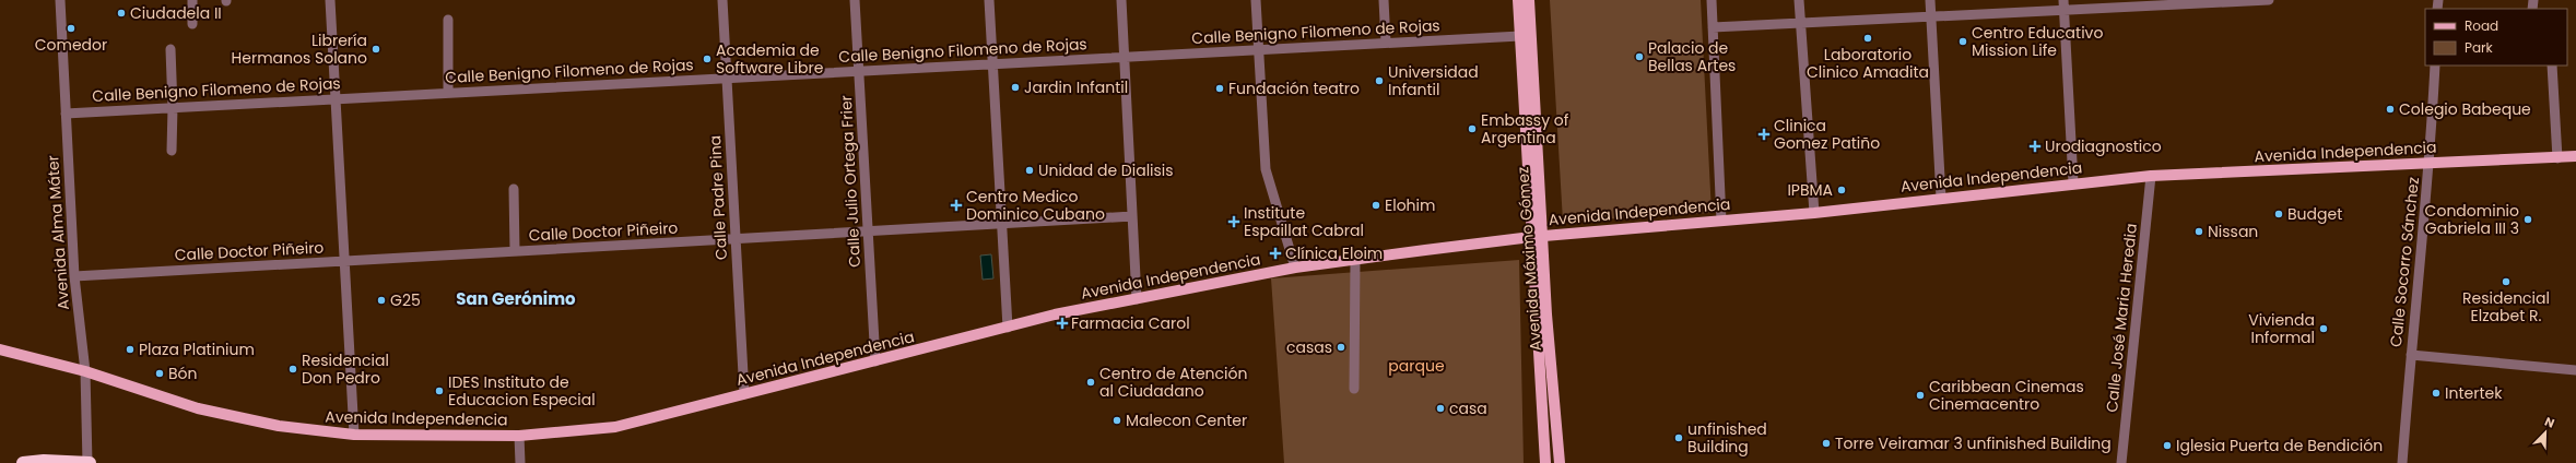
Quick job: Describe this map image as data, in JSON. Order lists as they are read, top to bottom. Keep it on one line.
{"streets":{"main road":["Avenida Independencia","Avenida Máximo Gómez"],"street":["Calle Benigno Filomeno de Rojas","Calle Julio Ortega Frier","Calle Padre Pina","Calle Doctor Piñeiro","Avenida Alma Máter","Calle Socorro Sánchez","Calle José Maria Heredia"]},"crossings":[["Calle Benigno Filomeno de Rojas","Calle Julio Ortega Frier"],["Calle Benigno Filomeno de Rojas","Calle Padre Pina"],["Calle Benigno Filomeno de Rojas","Avenida Alma Máter"],["Calle Benigno Filomeno de Rojas","Avenida Máximo Gómez"],["Avenida Independencia","Calle Julio Ortega Frier"],["Avenida Independencia","Calle Padre Pina"],["Avenida Independencia","Avenida Alma Máter"],["Avenida Independencia","Avenida Máximo Gómez"],["Avenida Independencia","Calle Socorro Sánchez"],["Avenida Independencia","Calle José Maria Heredia"],["Calle Julio Ortega Frier","Calle Doctor Piñeiro"],["Calle Padre Pina","Calle Doctor Piñeiro"],["Calle Doctor Piñeiro","Avenida Alma Máter"]],"districts":["San Gerónimo"],"parks":["parque"],"places":{"other":["Ciudadela II","Comedor","Laboratorio Clinico Amadita","Centro Educativo Mission Life","Librería Hermanos Solano","Palacio de Bellas Artes","Academia de Software Libre","Universidad Infantil","Jardin Infantil","Fundación teatro","Colegio Babeque","Embassy of Argentina","Unidad de Dialisis","IPBMA","Elohim","Budget","Condominio Gabriela III 3","Nissan","Residencial Elzabet R.","G25","Vivienda Informal","casas","Plaza Platinium","Residencial Don Pedro","Bón","Centro de Atención al Ciudadano","IDES Instituto de Educacion Especial","Intertek","Caribbean Cinemas Cinemacentro","casa","Malecon Center","unfinished Building","Torre Veiramar 3 unfinished Building","Iglesia Puerta de Bendición"],"health":["Clinica Gomez Patiño","Urodiagnostico","Centro Medico Dominico Cubano","Institute Espaillat Cabral","Clínica Eloim","Farmacia Carol"]},"legend":["Road","Park"],"north":"top right"}
